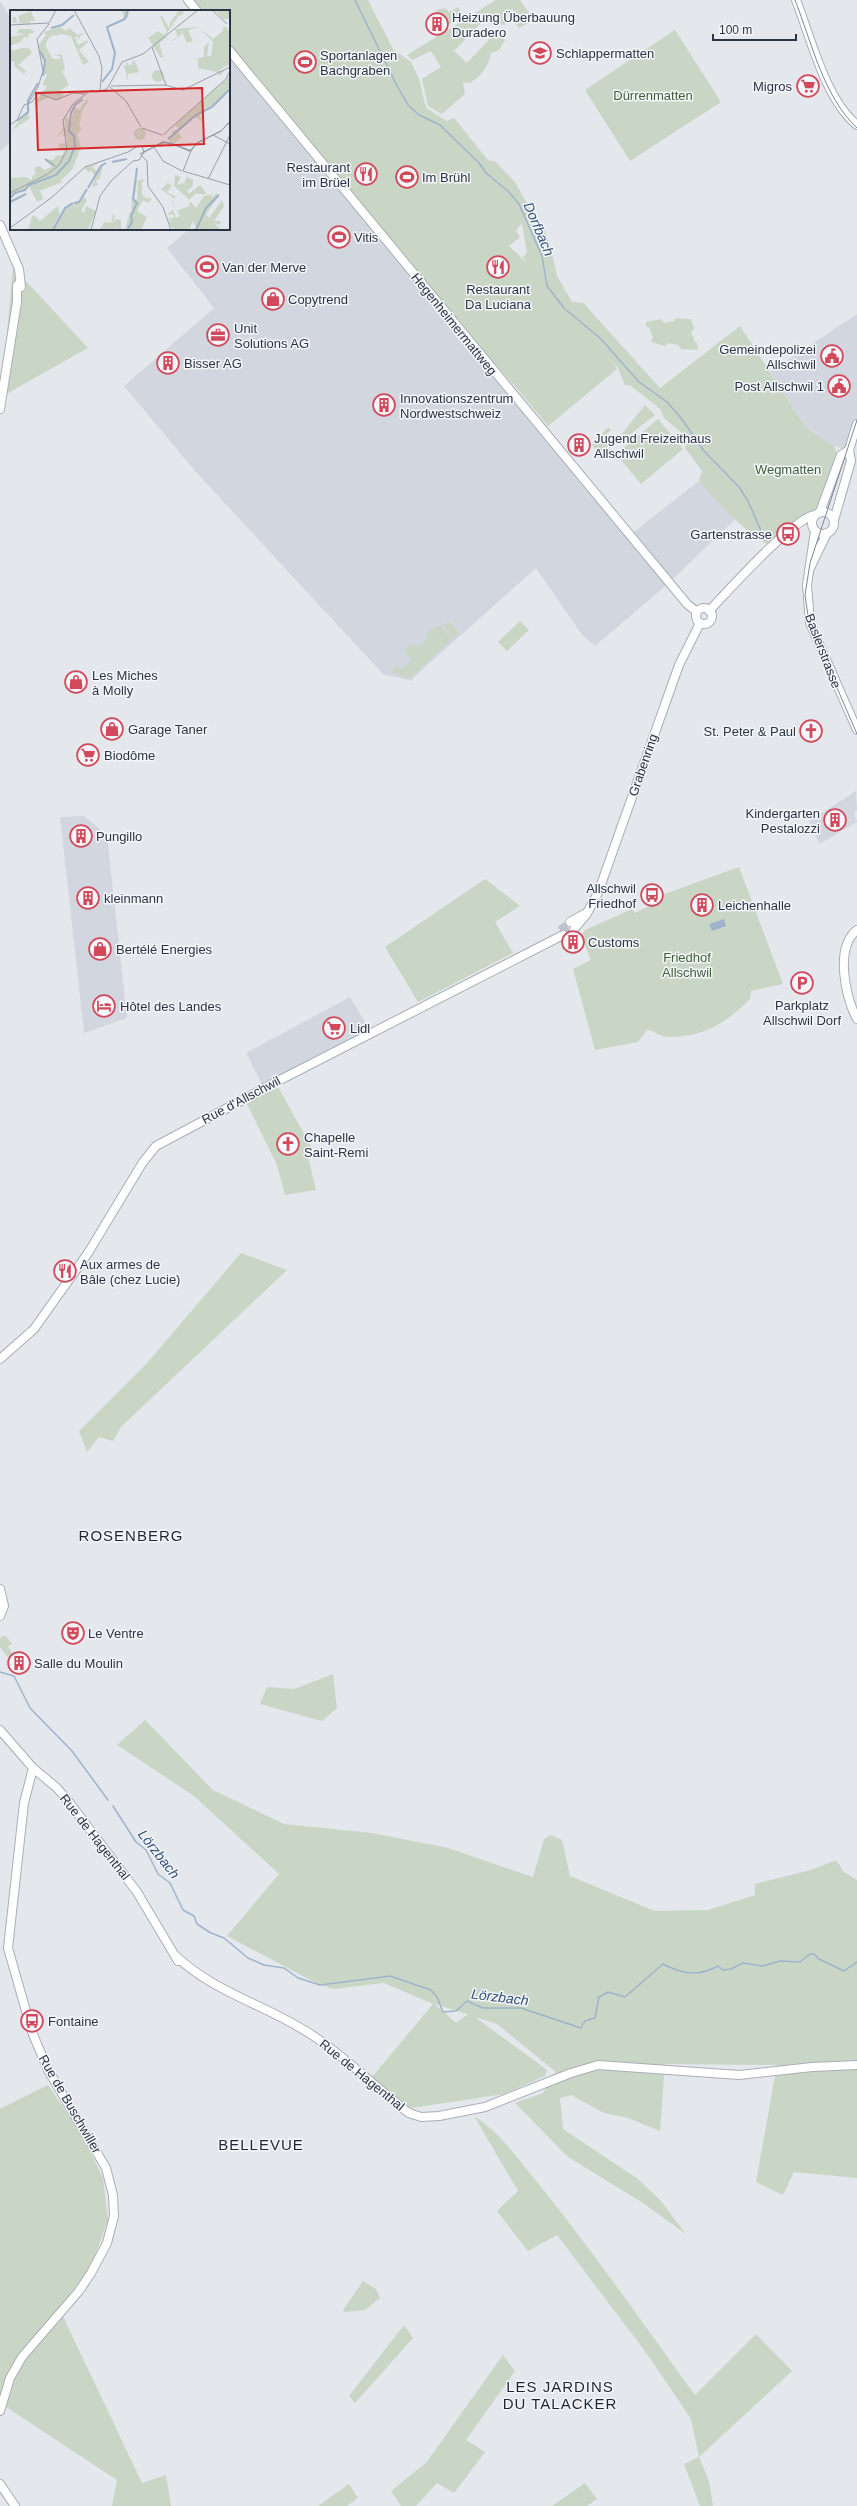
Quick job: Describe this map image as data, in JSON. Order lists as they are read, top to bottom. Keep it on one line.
{"streets":{"main road":["Hegenheimermattweg","Baslerstrasse","Grabenring","Rue d'Allschwil","Rue de Hagenthal","Rue de Buschwiller"]},"crossings":[["Hegenheimermattweg","Grabenring"],["Rue de Hagenthal","Rue de Buschwiller"]],"districts":["ROSENBERG","BELLEVUE","LES JARDINS DU TALACKER"],"water":["Dorfbach","Lörzbach"],"parks":["Dürrenmatten","Wegmatten","Friedhof Allschwil"],"places":{"building":["Heizung Überbauung Duradero","Bisser AG","Innovationszentrum Nordwestschweiz","Jugend Freizeithaus Allschwil","Kindergarten Pestalozzi","Pungillo","kleinmann","Leichenhalle","Customs","Salle du Moulin"],"school or university":["Schlappermatten"],"sports":["Sportanlagen Bachgraben","Im Brühl","Vitis","Van der Merve"],"supermarket":["Migros","Biodôme","Lidl"],"restaurant":["Restaurant im Brüel","Restaurant Da Luciana","Aux armes de Bâle (chez Lucie)"],"shop":["Copytrend","Les Miches à Molly","Garage Taner","Bertélé Energies"],"office":["Unit Solutions AG"],"public building":["Gemeindepolizei Allschwil","Post Allschwil 1"],"bus stop":["Gartenstrasse","Allschwil Friedhof","Fontaine"],"church":["St. Peter & Paul","Chapelle Saint-Remi"],"parking":["Parkplatz Allschwil Dorf"],"hotel":["Hôtel des Landes"],"theatre":["Le Ventre"]},"scale_bar":"100 m"}
